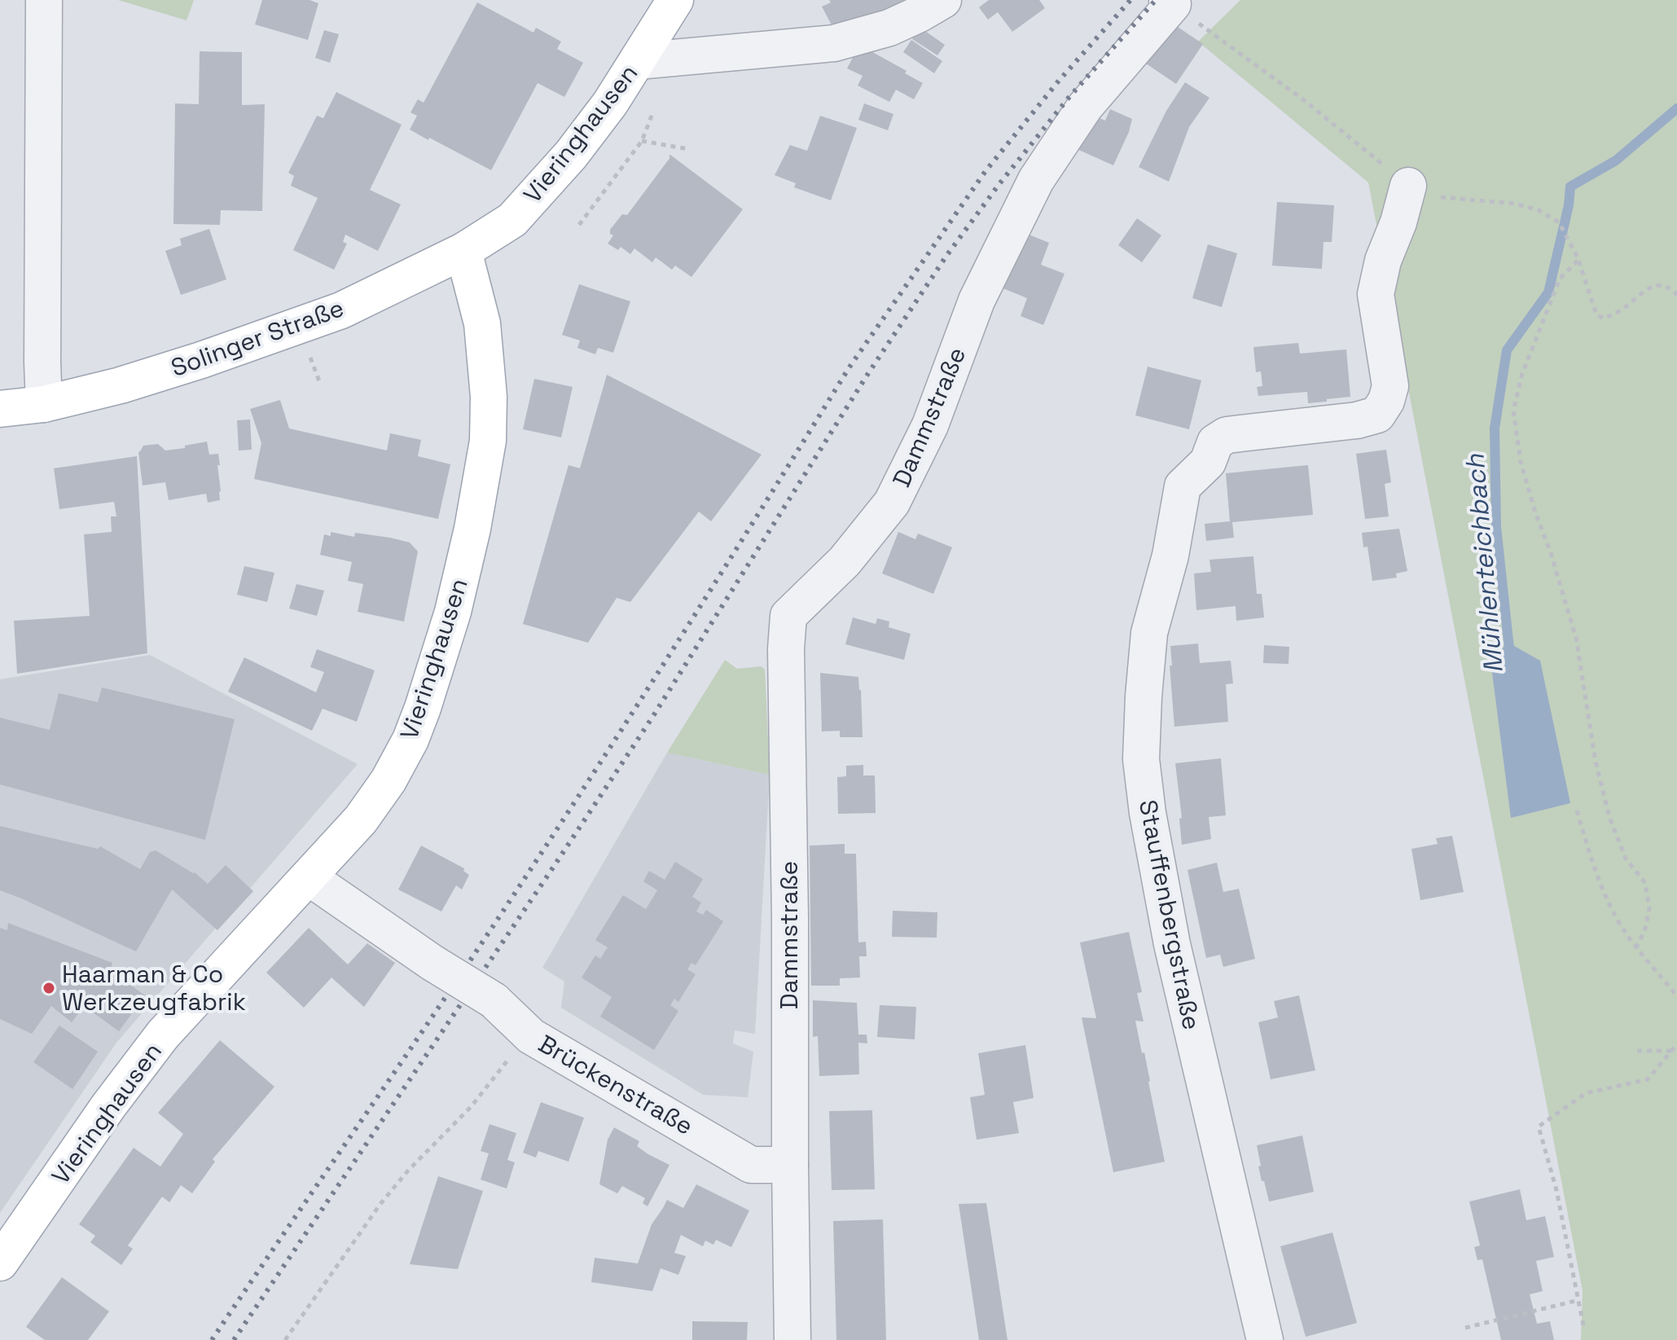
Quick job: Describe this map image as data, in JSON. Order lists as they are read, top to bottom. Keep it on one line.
{"streets":{"main road":["Vieringhausen","Solinger Straße"],"street":["Dammstraße","Stauffenbergstraße","Brückenstraße"]},"crossings":[["Vieringhausen","Solinger Straße"],["Vieringhausen","Brückenstraße"],["Dammstraße","Brückenstraße"]],"water":["Mühlenteichbach"],"places":["Haarman & Co Werkzeugfabrik"]}
